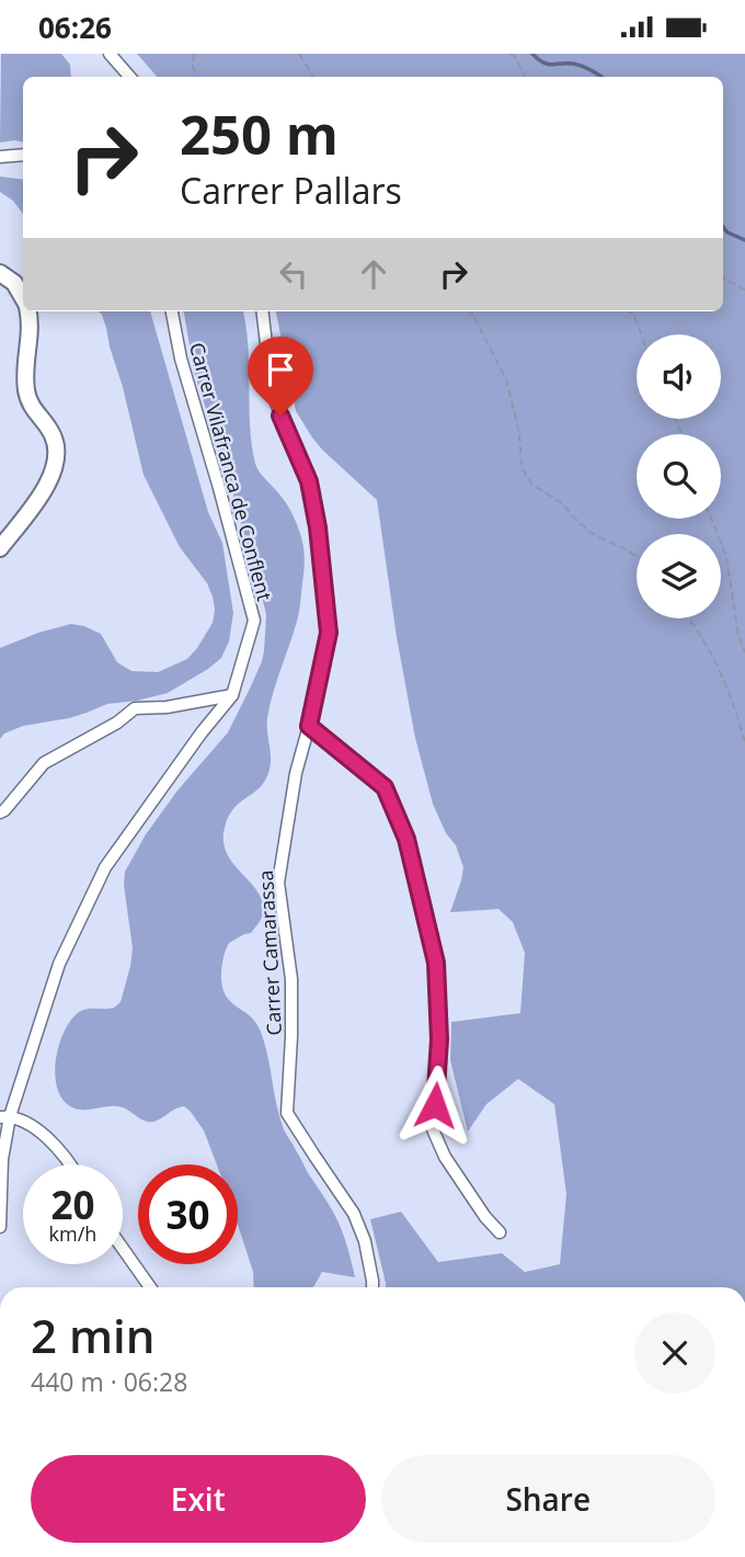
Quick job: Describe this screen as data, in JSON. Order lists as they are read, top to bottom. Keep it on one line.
{"streets":{"street":["Carrer Vilafranca de Conflent","Carrer Camarassa"]},"page":{"status":"06:26","turn":["250 m","Carrer Pallars"],"speed":"20 km/h","limit":"30","heading":["2 min","440 m · 06:28"],"buttons":["Exit","Share"]}}
